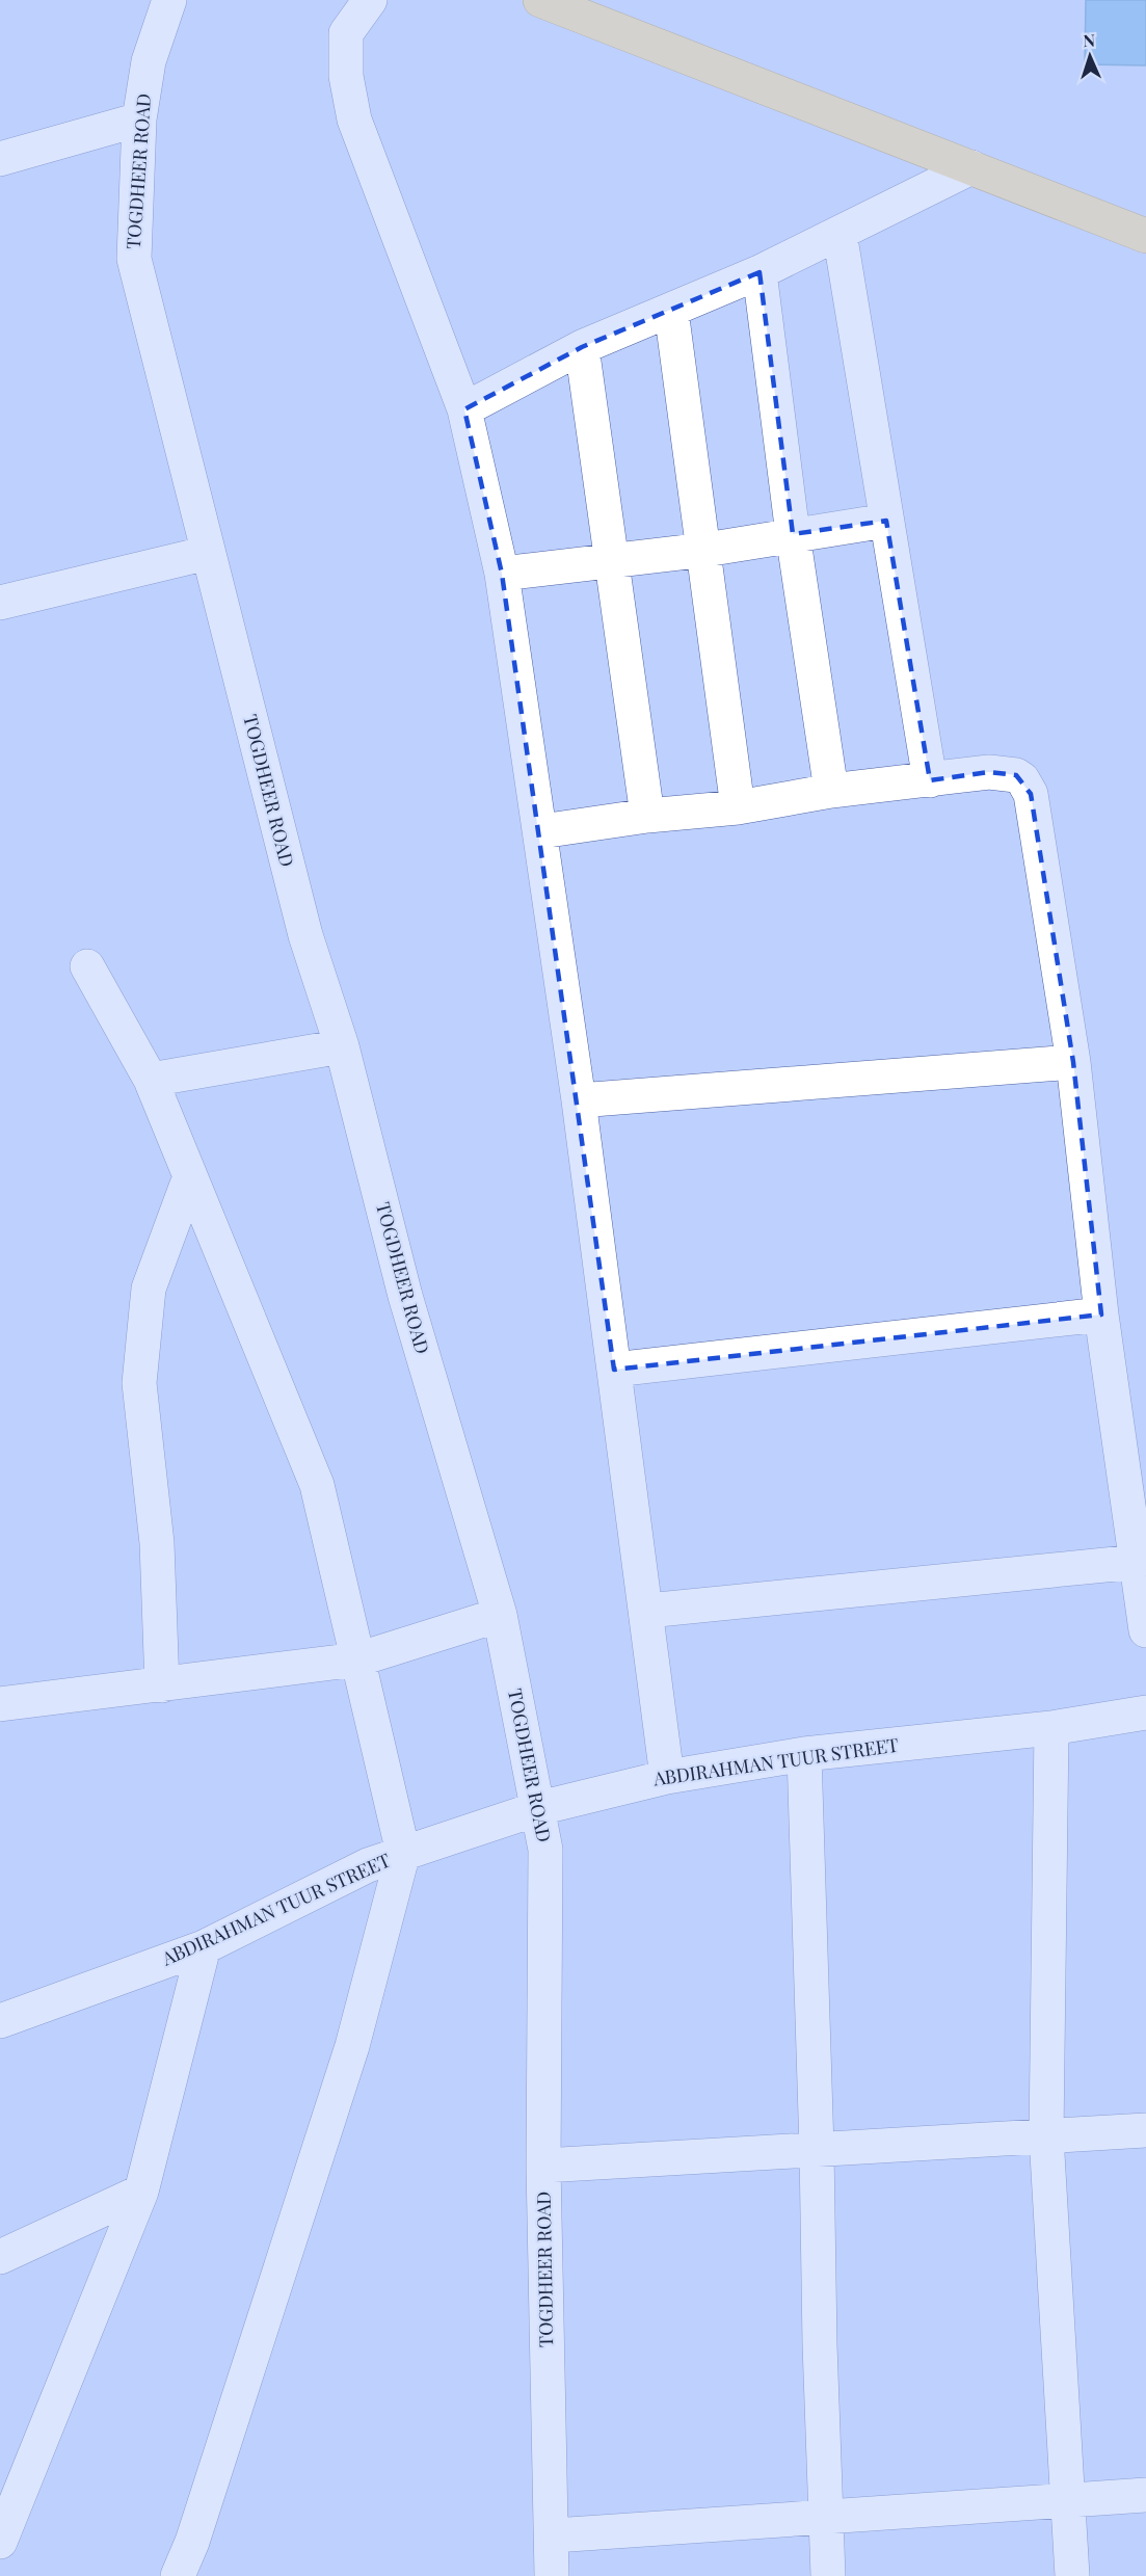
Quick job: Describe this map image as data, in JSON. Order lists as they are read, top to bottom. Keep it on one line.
{"streets":{"street":["TOGDHEER ROAD","ABDIRAHMAN TUUR STREET"]},"crossings":[["TOGDHEER ROAD","ABDIRAHMAN TUUR STREET"]],"north":"top"}
